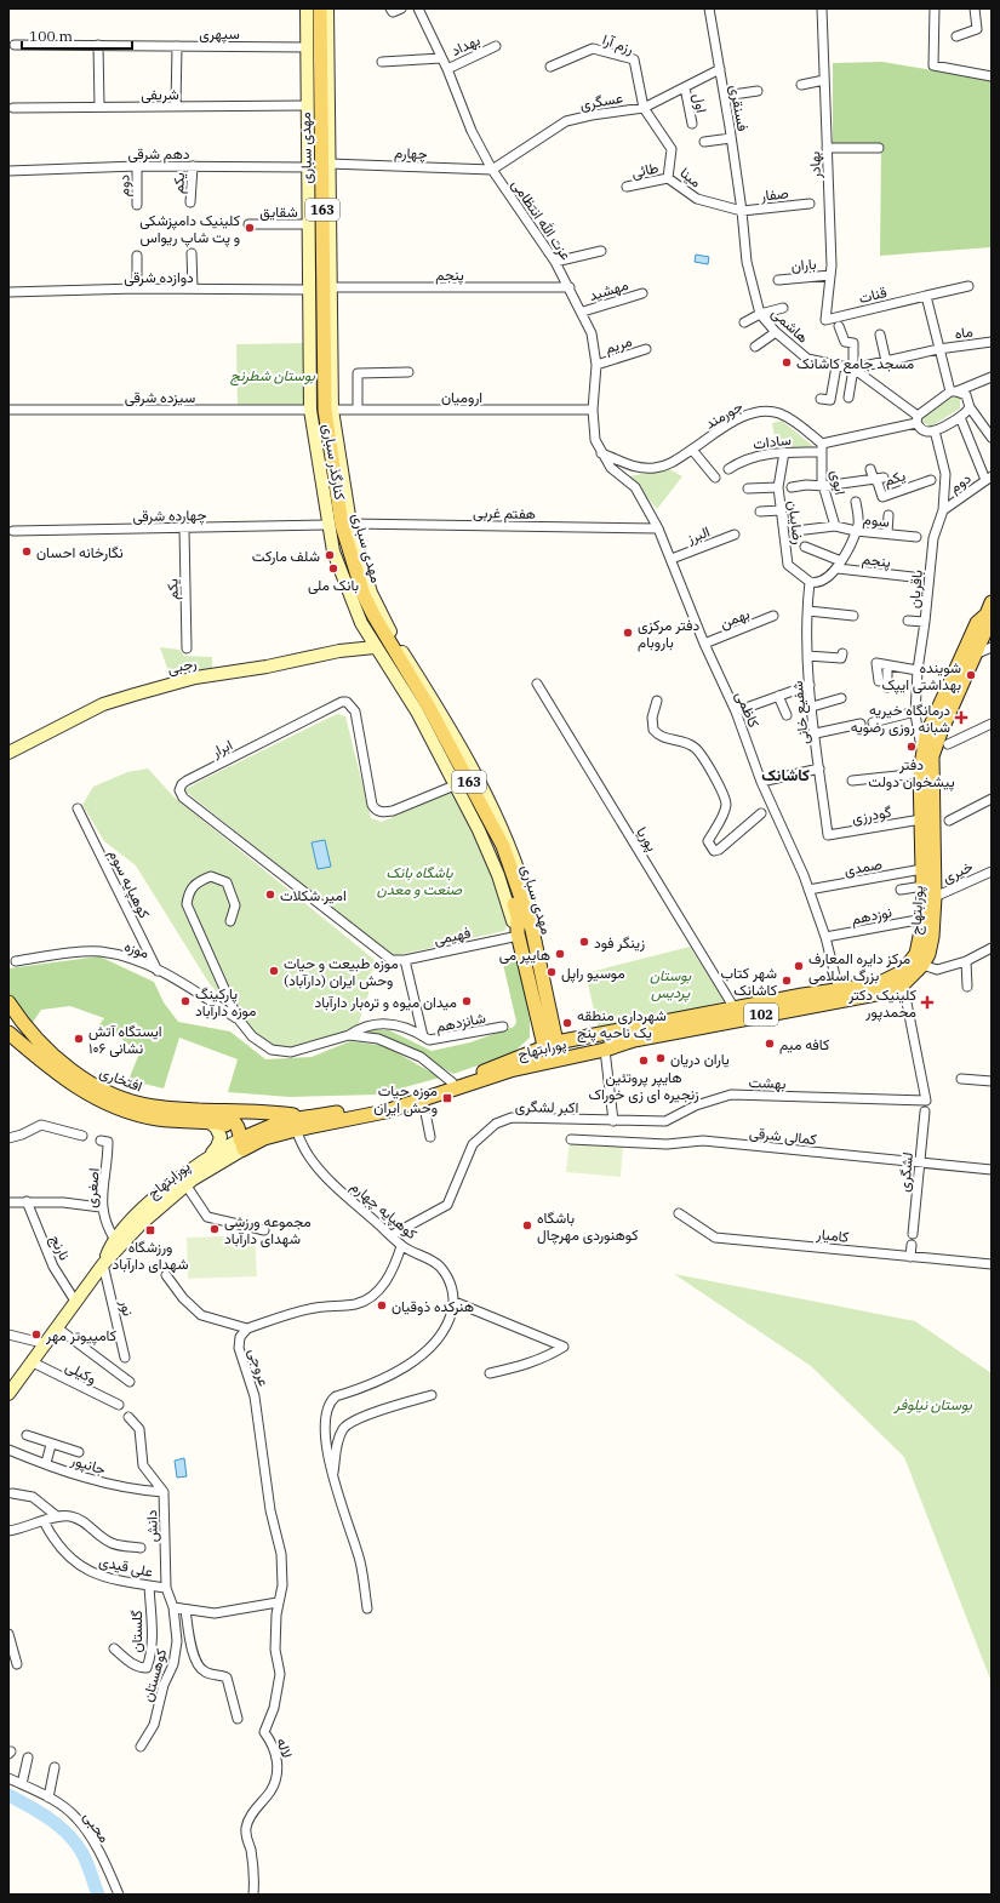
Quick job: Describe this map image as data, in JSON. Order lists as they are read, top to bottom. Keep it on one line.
{"streets":{"main road":["مهدی سباری","163","کنارگذر سباری","رجبی","پورابتهاج","102","افتخاری"],"street":["سپهری","رزم آرا","بهداد","شریفی","عسگری","اول","فسنقری","دهم شرقی","چهارم","بهادر","طائی","مینا","یکم","دوم","صفار","شقایق","عزت الله انتظامی","باران","پنجم","دوازده شرقی","مهشید","قنات","هاشمی","ماه","مریم","سیزده شرقی","ارومیان","جورمند","سادات","ابوی","هفتم غربی","چهارده شرقی","سوم","رضاییان","البرز","باقریان","بهمن","کاظمی","شفیع خانی","ابرار","گودرزی","پوریا","صمدی","خیری","کوهپایه سوم","نوزدهم","فهیمی","موزه","شانزدهم","بهشت","اکبر لشگری","کمالی شرقی","لشگری","اصغری","کوهپایه چهارم","کامیار","نارنج","نور","عروجی","وکیلی","جانپور","دانش","علی قیدی","گلستان","کوهستان","لاله","محبی"]},"crossings":[["سپهری","کنارگذر سباری"],["رزم آرا","عسگری"],["رزم آرا","مینا"],["بهداد","عزت الله انتظامی"],["شریفی","کنارگذر سباری"],["عسگری","اول"],["عسگری","فسنقری"],["عسگری","چهارم"],["عسگری","مینا"],["عسگری","عزت الله انتظامی"],["فسنقری","مینا"],["فسنقری","صفار"],["فسنقری","هاشمی"],["مهدی سباری","163"],["مهدی سباری","سیزده شرقی"],["مهدی سباری","ارومیان"],["مهدی سباری","کنارگذر سباری"],["مهدی سباری","هفتم غربی"],["مهدی سباری","چهارده شرقی"],["مهدی سباری","پورابتهاج"],["دهم شرقی","یکم"],["دهم شرقی","دوم"],["دهم شرقی","کنارگذر سباری"],["چهارم","عزت الله انتظامی"],["چهارم","کنارگذر سباری"],["بهادر","باران"],["بهادر","قنات"],["طائی","مینا"],["مینا","صفار"],["مینا","هاشمی"],["یکم","ابوی"],["یکم","چهارده شرقی"],["دوم","باقریان"],["صفار","هاشمی"],["163","هفتم غربی"],["163","چهارده شرقی"],["163","پورابتهاج"],["163","فهیمی"],["شقایق","کنارگذر سباری"],["عزت الله انتظامی","پنجم"],["عزت الله انتظامی","مهشید"],["عزت الله انتظامی","مریم"],["عزت الله انتظامی","ارومیان"],["عزت الله انتظامی","جورمند"],["عزت الله انتظامی","کاظمی"],["پنجم","کنارگذر سباری"],["دوازده شرقی","کنارگذر سباری"],["هاشمی","ماه"],["هاشمی","باقریان"],["سیزده شرقی","ارومیان"],["سیزده شرقی","کنارگذر سباری"],["ارومیان","کنارگذر سباری"],["جورمند","سادات"],["جورمند","ابوی"],["جورمند","کاظمی"],["سادات","ابوی"],["سادات","رضاییان"],["ابوی","سوم"],["هفتم غربی","چهارده شرقی"],["هفتم غربی","کاظمی"],["رضاییان","شفیع خانی"],["البرز","کاظمی"],["باقریان","پورابتهاج"],["بهمن","کاظمی"],["کاظمی","صمدی"],["کاظمی","پورابتهاج"],["کاظمی","نوزدهم"],["شفیع خانی","گودرزی"],["ابرار","فهیمی"],["گودرزی","پورابتهاج"],["پوریا","پورابتهاج"],["صمدی","پورابتهاج"],["خیری","پورابتهاج"],["کوهپایه سوم","موزه"],["پورابتهاج","نوزدهم"],["پورابتهاج","افتخاری"],["پورابتهاج","بهشت"],["پورابتهاج","اصغری"],["پورابتهاج","کوهپایه چهارم"],["پورابتهاج","نارنج"],["پورابتهاج","نور"],["پورابتهاج","وکیلی"],["فهیمی","شانزدهم"],["بهشت","اکبر لشگری"],["اکبر لشگری","کوهپایه چهارم"],["کمالی شرقی","لشگری"],["کوهپایه چهارم","عروجی"],["عروجی","لاله"],["جانپور","دانش"],["دانش","علی قیدی"],["علی قیدی","گلستان"],["علی قیدی","کوهستان"]],"districts":["کاشانک"],"parks":["بوستان شطرنج","باشگاه بانک صنعت و معدن","بوستان پردیس","بوستان نیلوفر"],"places":{"other":["کلینیک دامپزشکی و پت شاپ ریواس","مسجد جامع کاشانک","نگارخانه احسان","شلف مارکت","بانک ملی","دفتر مرکزی باروبام","شوینده بهداشتی ایپک","دفتر پیشخوان دولت","امیر شکلات","زینگر فود","هایپر می","مرکز دایره المعارف بزرگ اسلامی","موزه طبیعت و حیات وحش ایران (دارآباد)","موسیو راپل","شهر کتاب کاشانک","پارکینگ موزه دارآباد","میدان میوه و تره‌بار دارآباد","شهرداری منطقه یک ناحیه پنج","ایستگاه آتش نشانی ۱۰۶","کافه میم","یاران دریان","هایپر پروتئین زنجیره ای زی خوراک","باشگاه کوهنوردی مهرچال","مجموعه ورزشی شهدای دارآباد","هنرکده ذوقیان","کامپیوتر مهر"],"health":["درمانگاه خیریه شبانه روزی رضویه","کلینیک دکتر محمدپور"],"transit":["موزه حیات وحش ایران","ورزشگاه شهدای دارآباد"]},"scale_bar":"100 m"}
